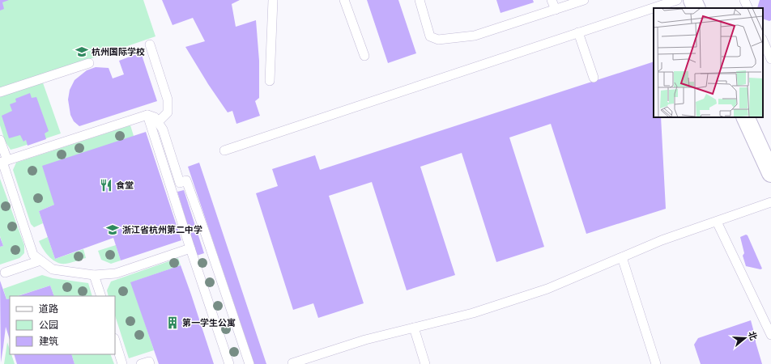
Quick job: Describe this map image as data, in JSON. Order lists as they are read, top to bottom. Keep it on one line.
{"places":{"school or university":["杭州国际学校","浙江省杭州第二中学"],"restaurant":["食堂"],"building":["第一学生公寓"]},"legend":["道路","公园","建筑"],"north":"right"}
